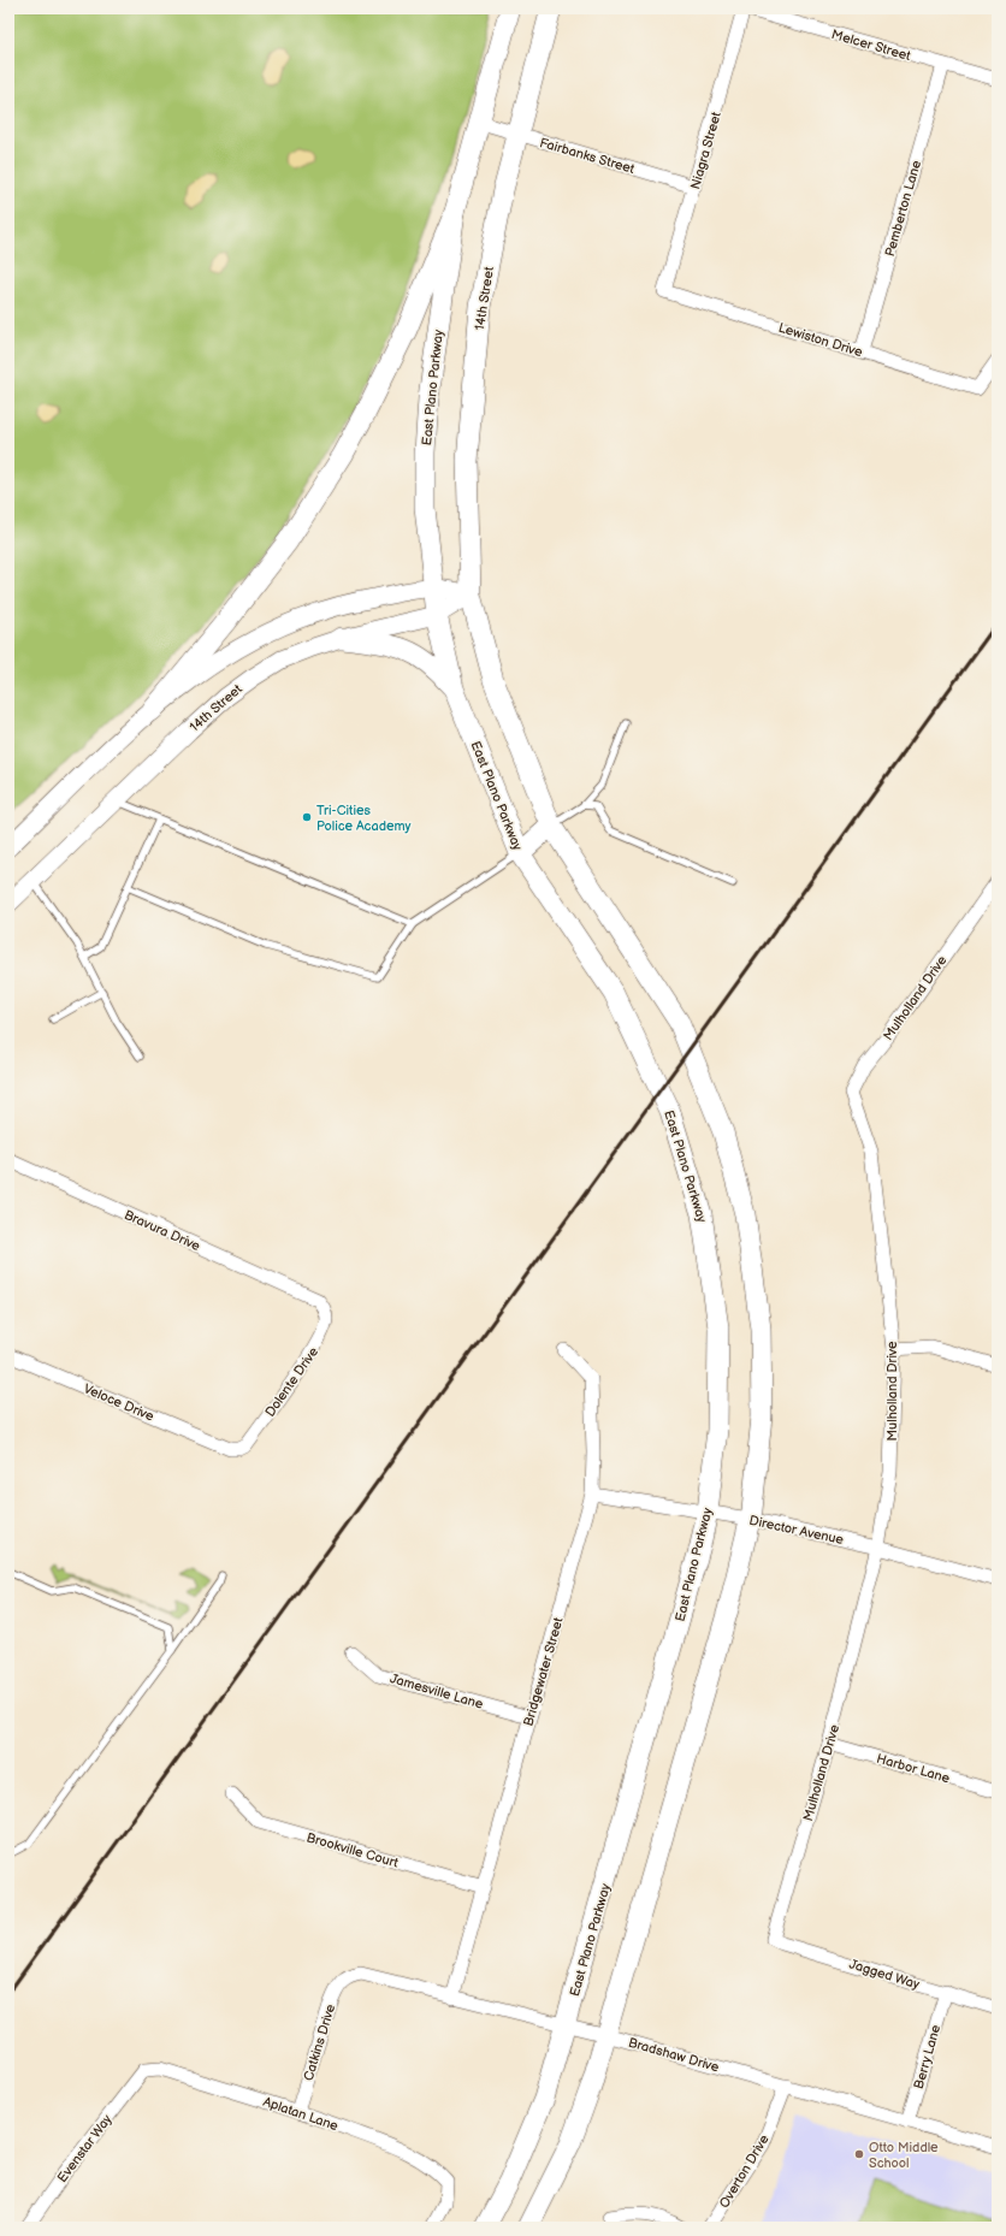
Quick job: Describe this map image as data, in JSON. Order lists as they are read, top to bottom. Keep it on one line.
{"streets":{"main road":["14th Street","East Plano Parkway"],"street":["Melcer Street","Niagra Street","Fairbanks Street","Pemberton Lane","Lewiston Drive","Mulholland Drive","Bravura Drive","Dolente Drive","Veloce Drive","Director Avenue","Bridgewater Street","Jamesville Lane","Harbor Lane","Brookville Court","Jagged Way","Catkins Drive","Bradshaw Drive","Berry Lane","Aplatan Lane","Evenstar Way","Overton Drive"]},"crossings":[["Melcer Street","Niagra Street"],["Melcer Street","Pemberton Lane"],["Niagra Street","Fairbanks Street"],["Niagra Street","Lewiston Drive"],["Fairbanks Street","14th Street"],["Pemberton Lane","Lewiston Drive"],["14th Street","East Plano Parkway"],["East Plano Parkway","Director Avenue"],["East Plano Parkway","Bradshaw Drive"],["Mulholland Drive","Director Avenue"],["Mulholland Drive","Harbor Lane"],["Mulholland Drive","Jagged Way"],["Bravura Drive","Dolente Drive"],["Dolente Drive","Veloce Drive"],["Director Avenue","Bridgewater Street"],["Bridgewater Street","Jamesville Lane"],["Bridgewater Street","Brookville Court"],["Bridgewater Street","Bradshaw Drive"],["Jagged Way","Berry Lane"],["Catkins Drive","Bradshaw Drive"],["Catkins Drive","Aplatan Lane"],["Bradshaw Drive","Berry Lane"],["Bradshaw Drive","Overton Drive"],["Aplatan Lane","Evenstar Way"]],"places":["Tri-Cities Police Academy","Otto Middle School"]}
